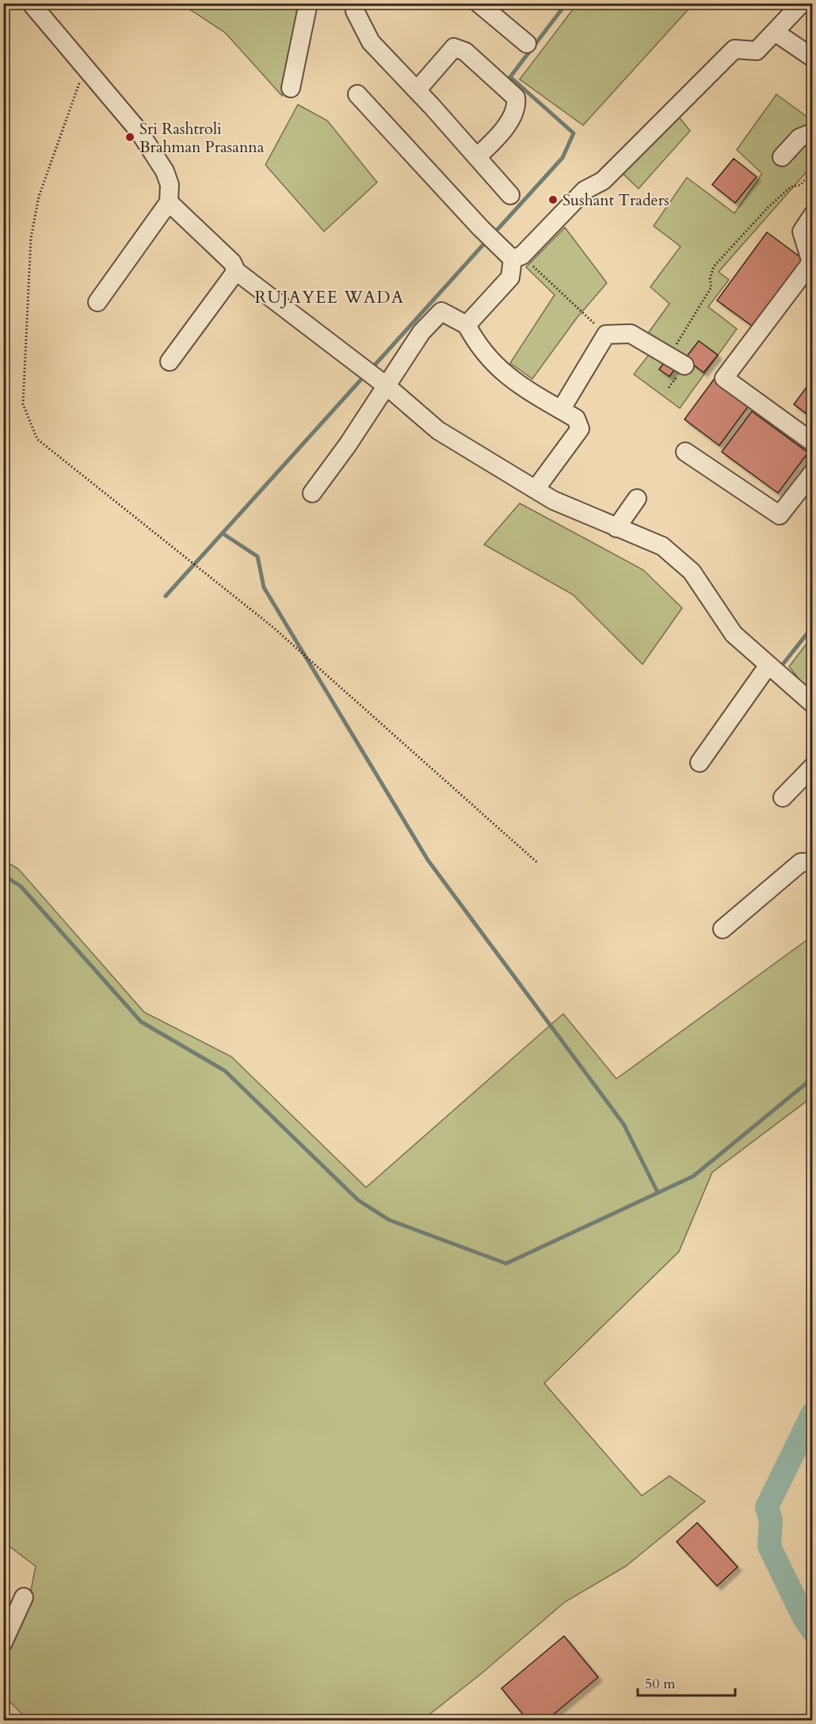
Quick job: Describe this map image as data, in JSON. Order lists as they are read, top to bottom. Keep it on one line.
{"districts":["RUJAYEE WADA"],"places":["Sri Rashtroli Brahman Prasanna","Sushant Traders"],"scale_bar":"50 m"}
